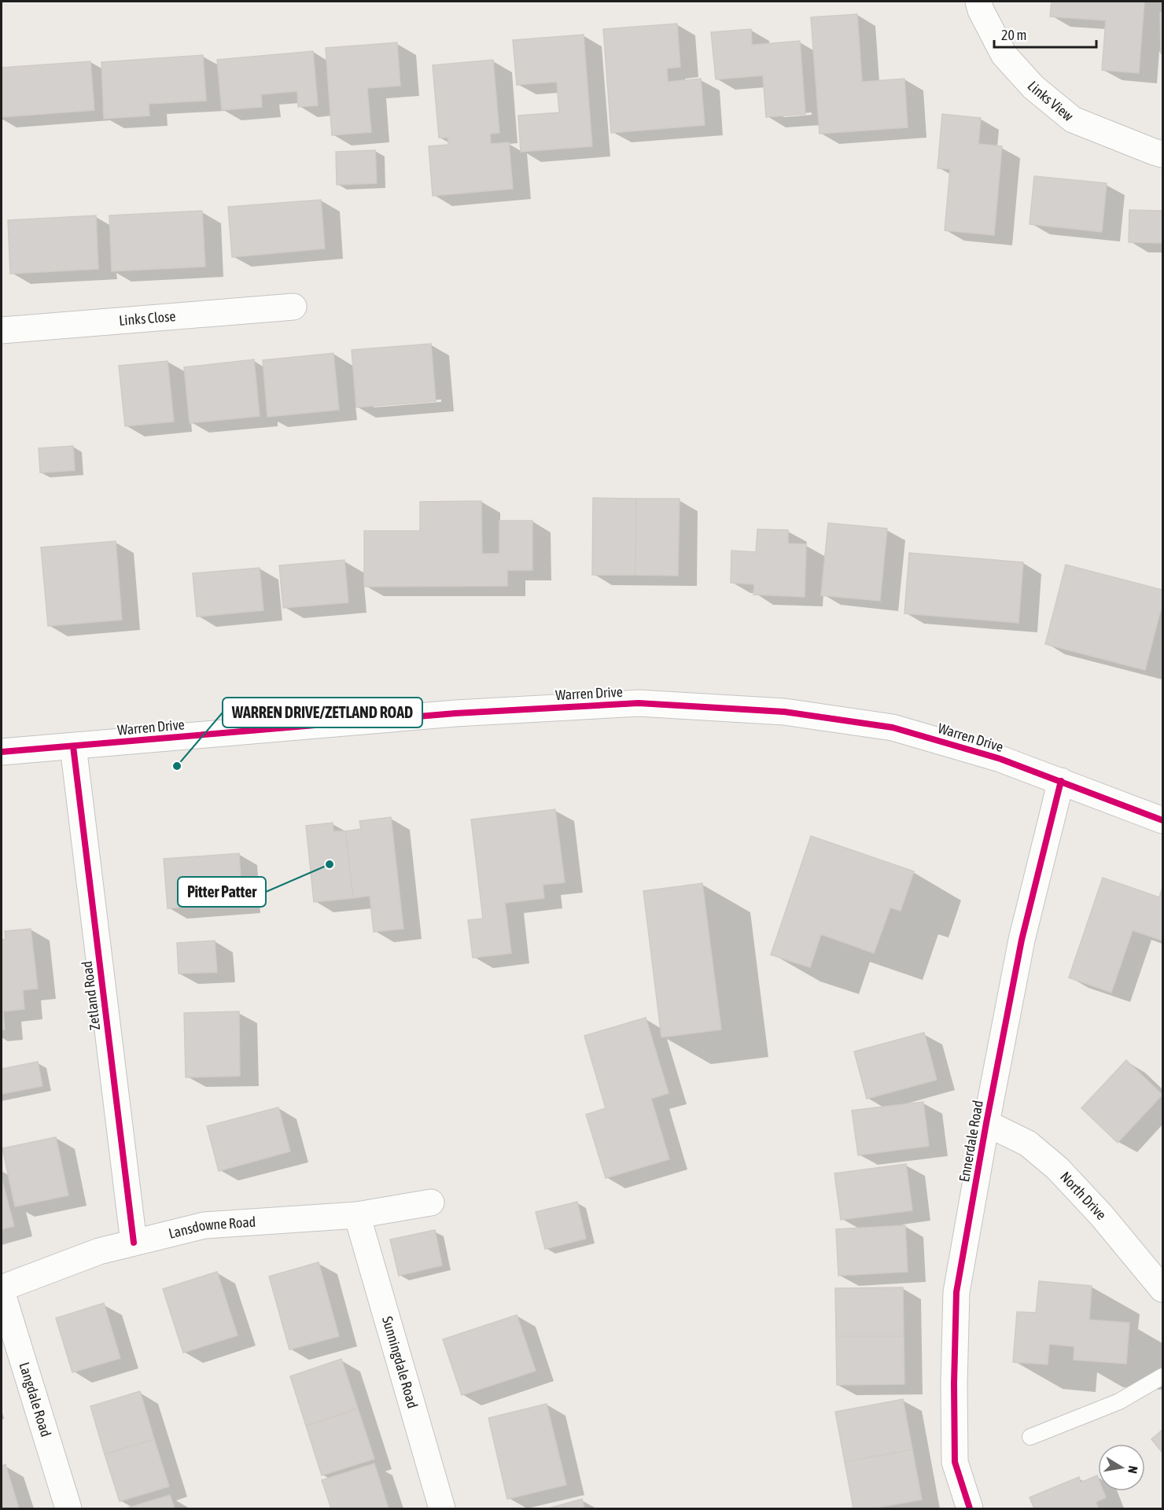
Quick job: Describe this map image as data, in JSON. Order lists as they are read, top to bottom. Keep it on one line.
{"streets":{"street":["Links View","Links Close","Warren Drive","Zetland Road","Ennerdale Road","North Drive","Lansdowne Road","Sunningdale Road","Langdale Road"]},"crossings":[["Warren Drive","Zetland Road"],["Warren Drive","Ennerdale Road"],["Zetland Road","Lansdowne Road"],["Ennerdale Road","North Drive"],["Lansdowne Road","Sunningdale Road"],["Lansdowne Road","Langdale Road"]],"places":["WARREN DRIVE/ZETLAND ROAD","Pitter Patter"],"scale_bar":"20 m","north":"right"}
